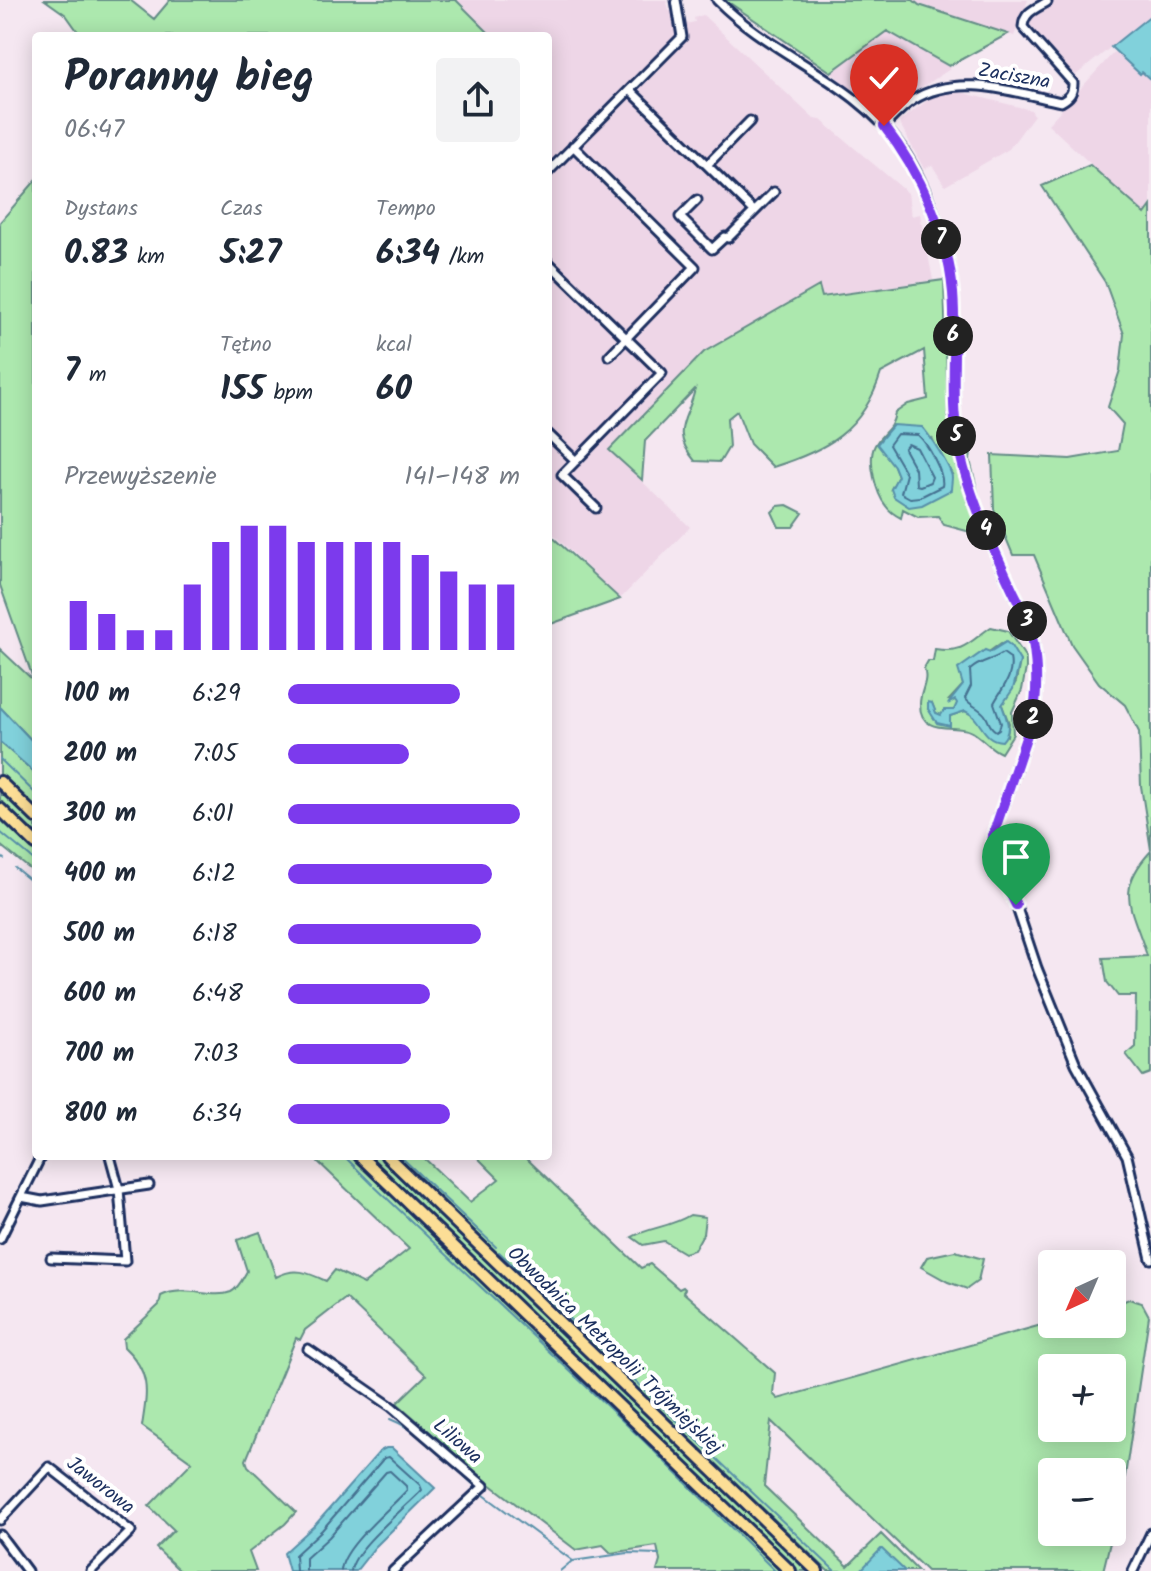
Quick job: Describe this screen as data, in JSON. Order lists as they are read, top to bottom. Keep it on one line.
{"streets":{"highway":["Obwodnica Metropolii Trójmiejskiej"],"street":["Zaciszna","Liliowa","Jaworowa"]},"north":"bottom left","page":{"heading":["Poranny bieg","06:47"],"stats":[["Dystans","0.83 km"],["Czas","5:27"],["Tempo","6:34 /km"],["7 m"],["Tętno","155 bpm"],["kcal","60"]],"pins":["7","6","5","4","3","2"],"chart":["Przewyższenie","141–148 m"],"list":[{"name":"100 m","note":"6:29"},{"name":"200 m","note":"7:05"},{"name":"300 m","note":"6:01"},{"name":"400 m","note":"6:12"},{"name":"500 m","note":"6:18"},{"name":"600 m","note":"6:48"},{"name":"700 m","note":"7:03"},{"name":"800 m","note":"6:34"}],"map_buttons":["+","−"]}}
